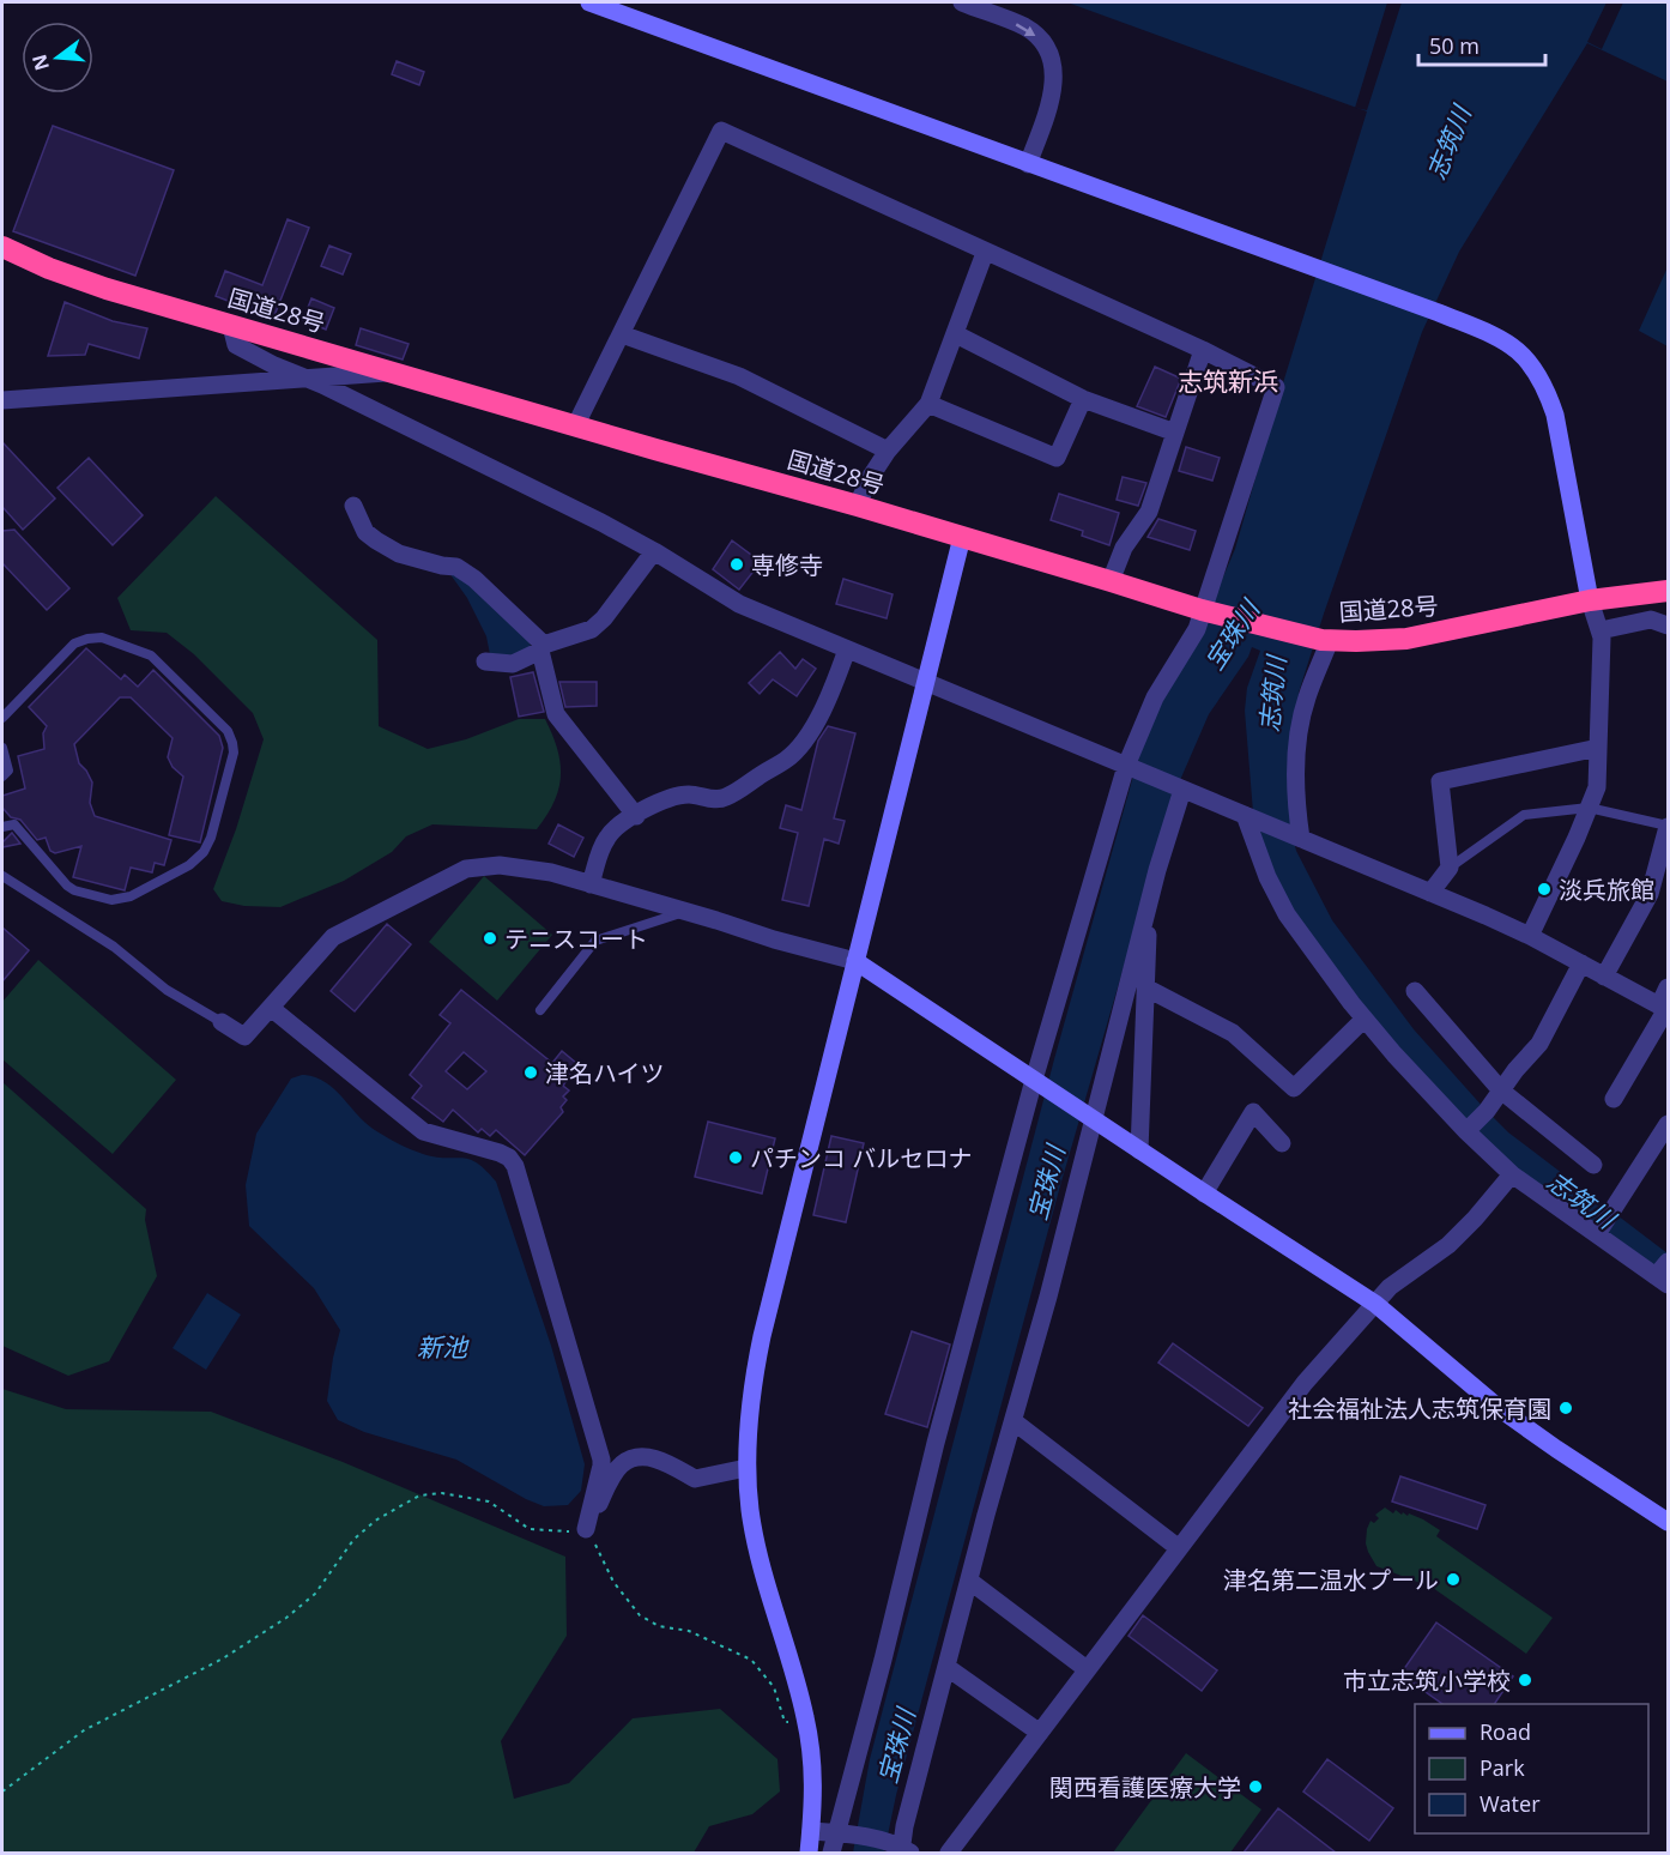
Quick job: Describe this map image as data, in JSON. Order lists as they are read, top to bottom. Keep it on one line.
{"streets":{"highway":["国道28号"]},"districts":["志筑新浜"],"water":["志筑川","宝珠川","新池"],"places":["専修寺","淡兵旅館","テニスコート","津名ハイツ","パチンコ バルセロナ","社会福祉法人志筑保育園","津名第二温水プール","市立志筑小学校","関西看護医療大学"],"legend":["Road","Park","Water"],"scale_bar":"50 m","north":"left"}
